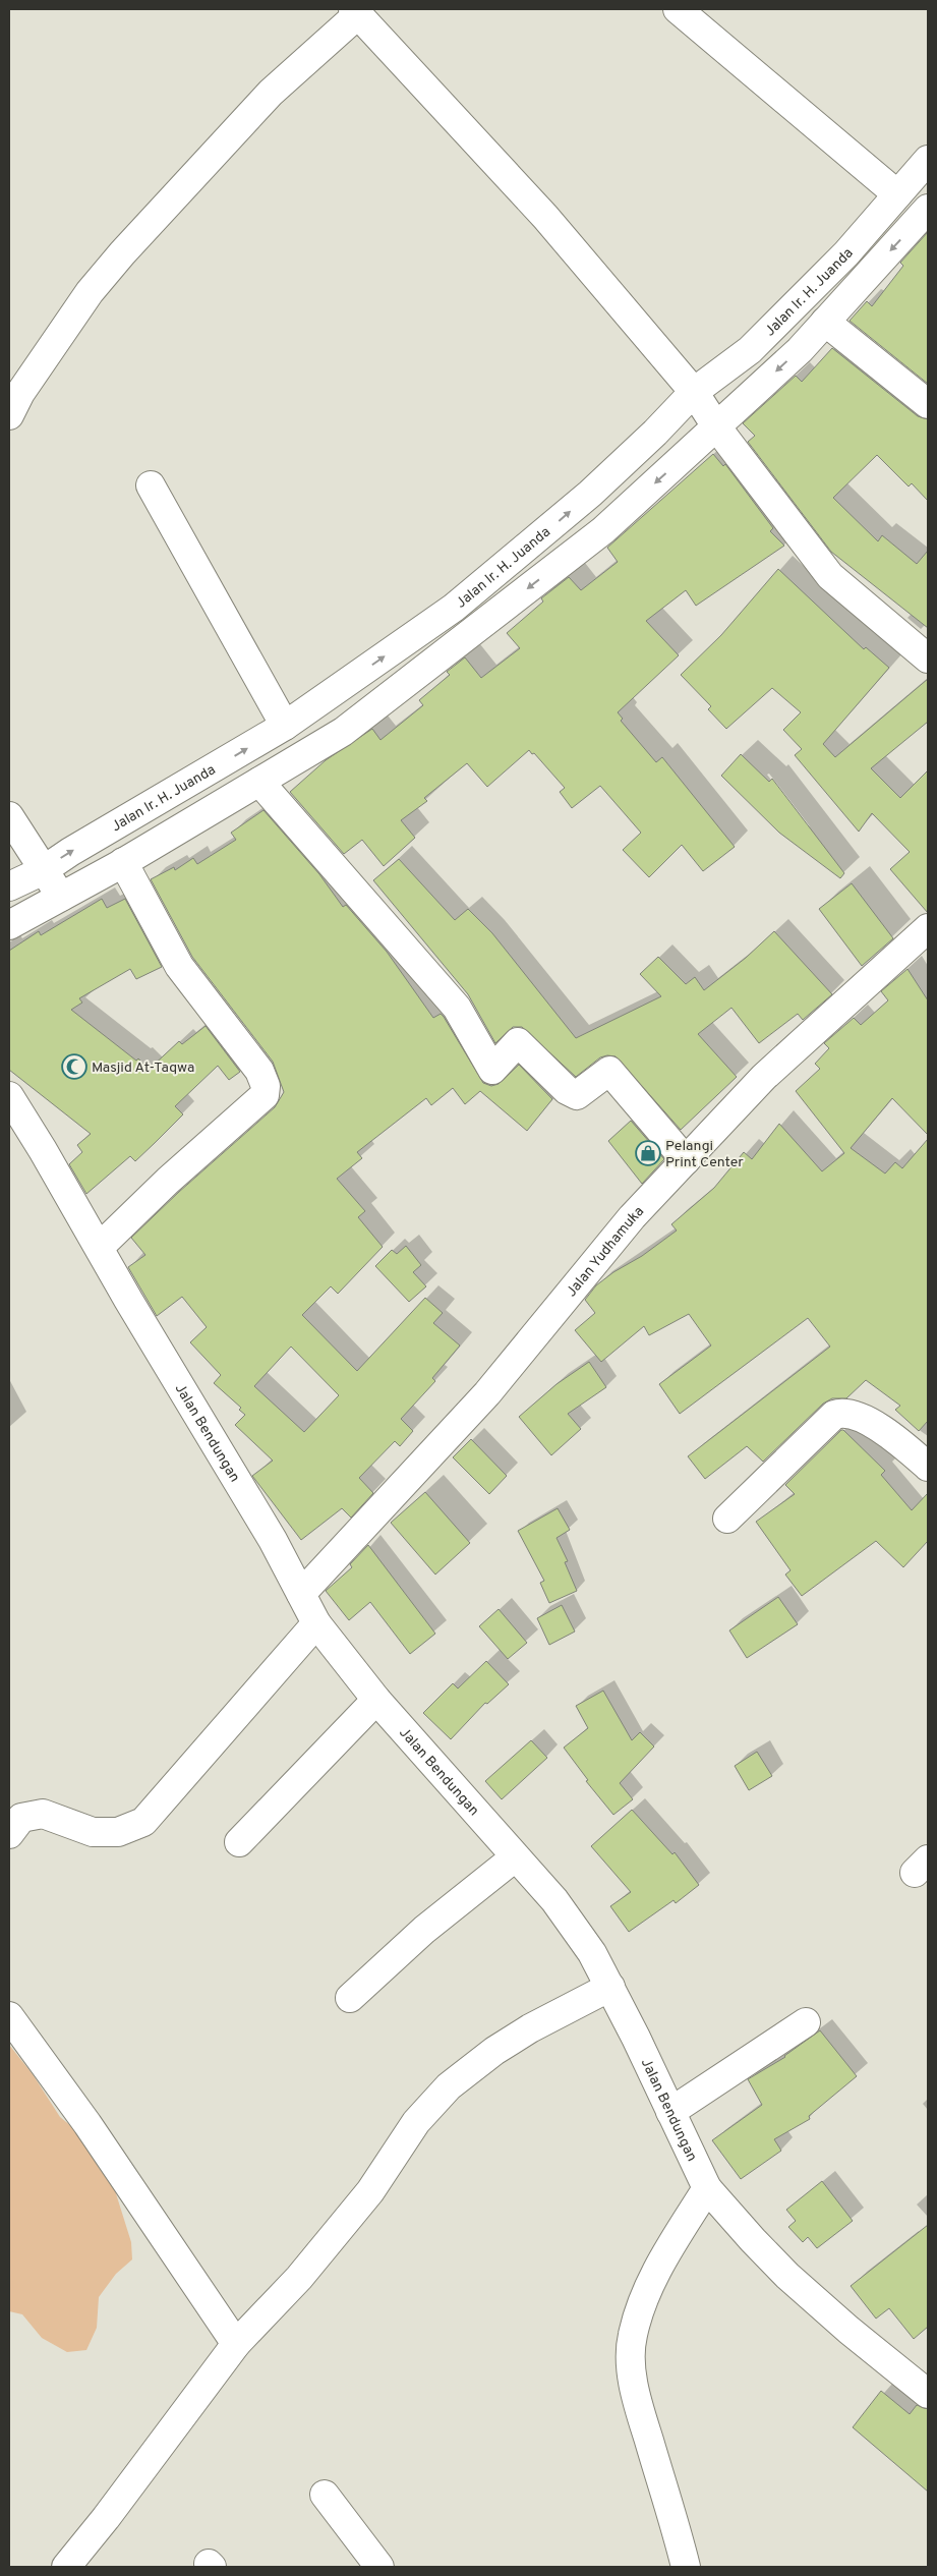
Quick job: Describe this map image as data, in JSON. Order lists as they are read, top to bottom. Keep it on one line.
{"streets":{"main road":["Jalan Ir. H. Juanda","Jalan Yudhamuka","Jalan Bendungan"]},"crossings":[["Jalan Yudhamuka","Jalan Bendungan"]],"places":{"mosque":["Masjid At-Taqwa"],"shop":["Pelangi Print Center"]}}
